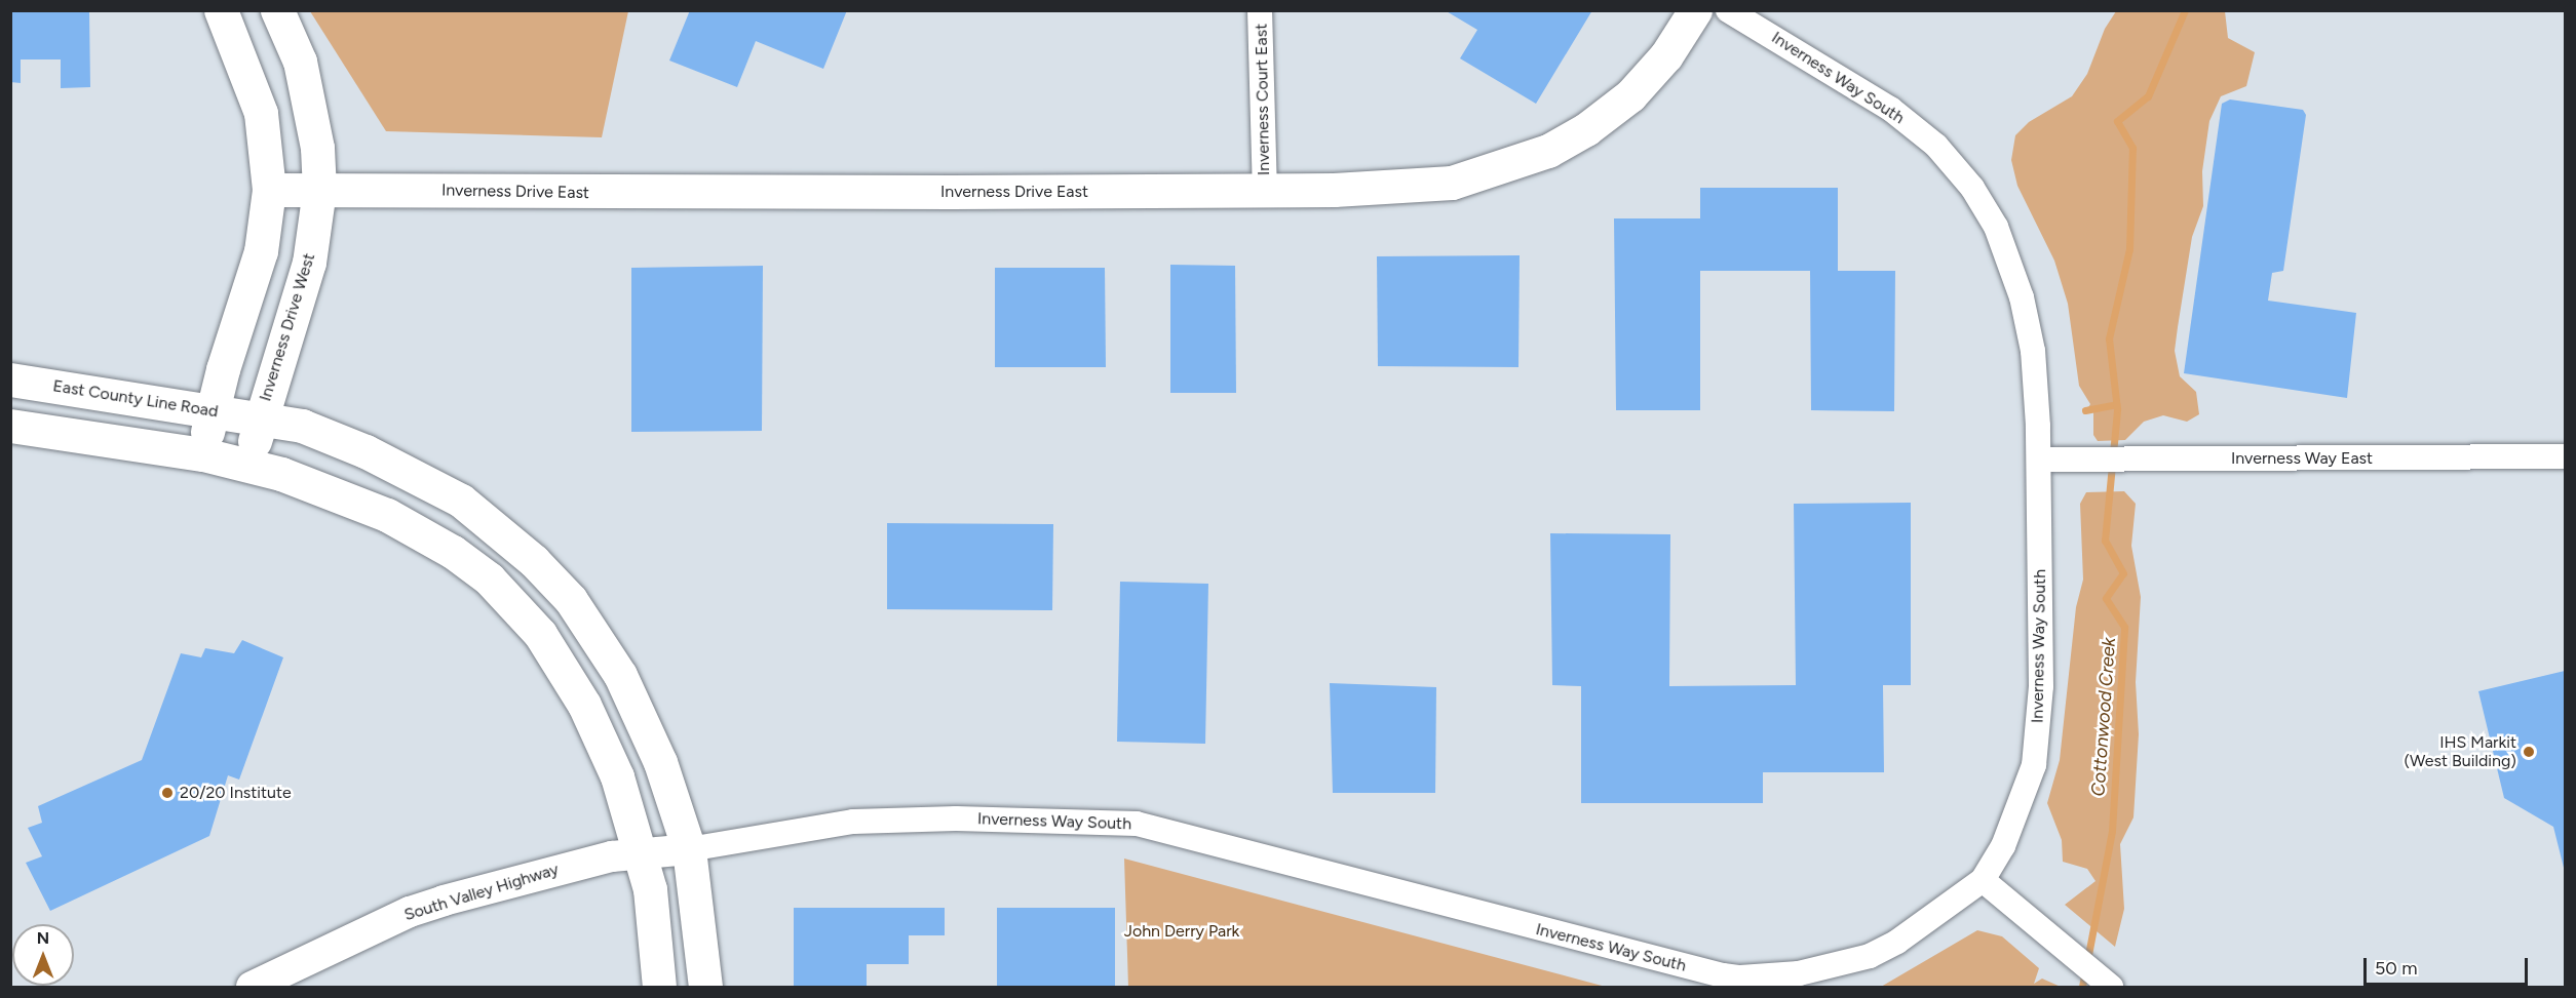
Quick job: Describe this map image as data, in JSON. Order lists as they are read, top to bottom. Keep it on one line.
{"streets":{"main road":["Inverness Drive East","Inverness Drive West","East County Line Road"],"street":["Inverness Way South","Inverness Court East","Inverness Way East","South Valley Highway"]},"crossings":[["Inverness Way South","East County Line Road"],["Inverness Way South","Inverness Way East"],["Inverness Way South","South Valley Highway"],["Inverness Court East","Inverness Drive East"],["Inverness Drive East","Inverness Drive West"],["Inverness Drive West","East County Line Road"],["East County Line Road","South Valley Highway"]],"water":["Cottonwood Creek"],"parks":["John Derry Park"],"places":["IHS Markit (West Building)","20/20 Institute"],"scale_bar":"50 m","north":"top"}
